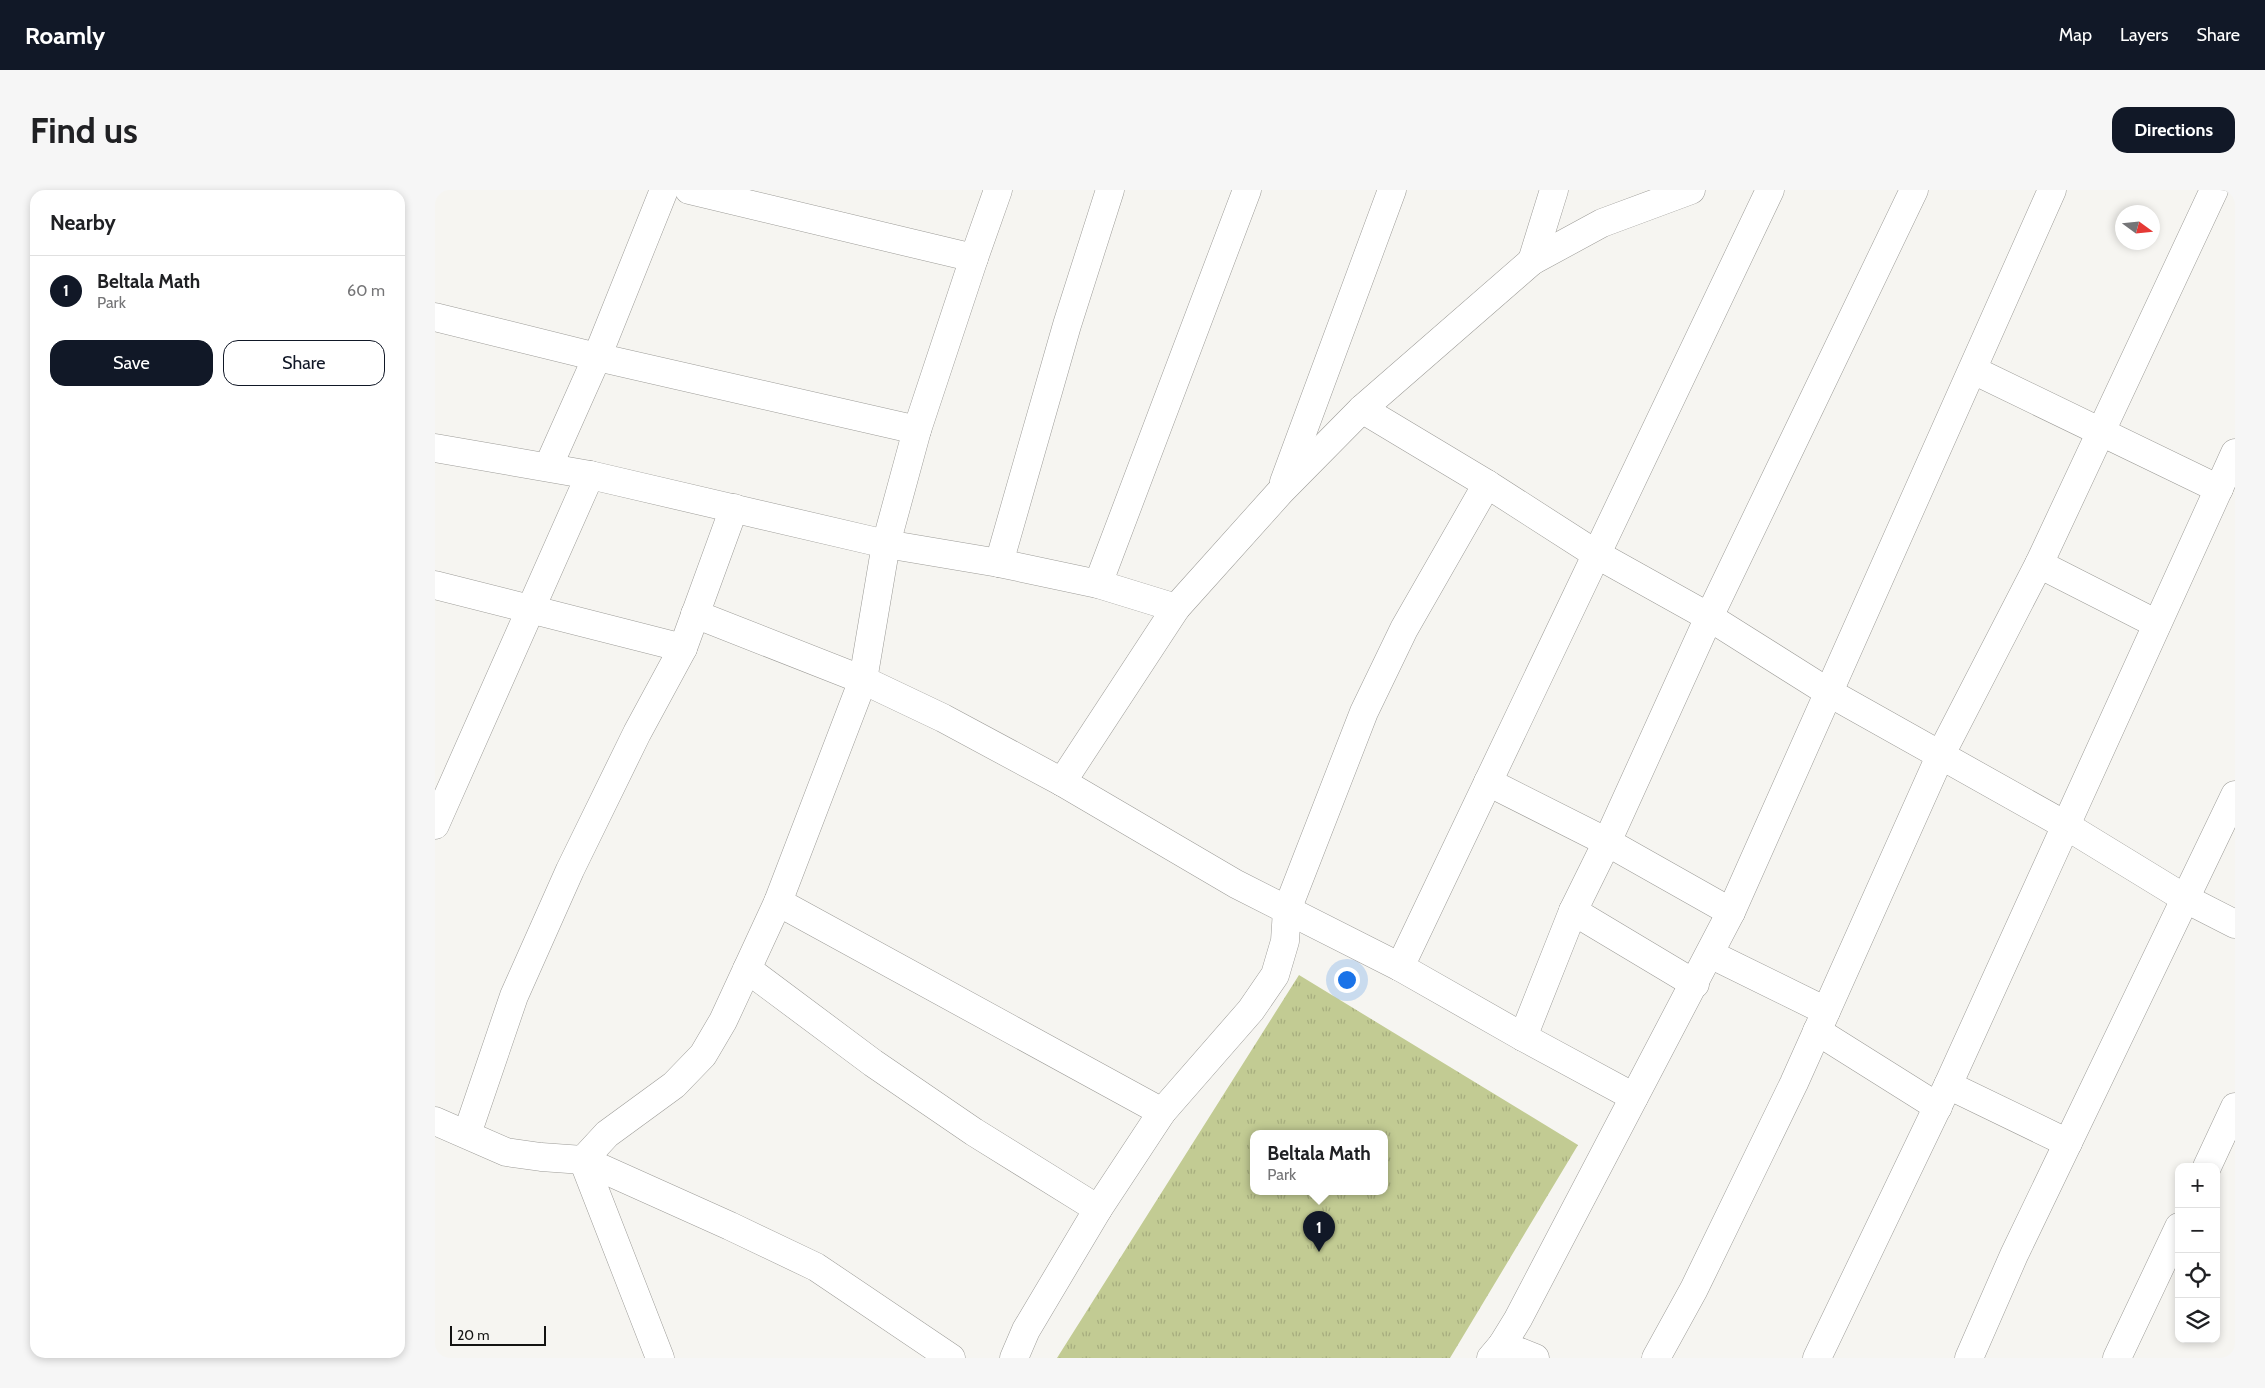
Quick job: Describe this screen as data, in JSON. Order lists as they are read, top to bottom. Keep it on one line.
{"scale_bar":"20 m","north":"right","page":{"header":"Roamly","nav":["Map","Layers","Share"],"buttons":["Directions",["Save","Share"]],"title":"Find us","heading":"Nearby","list":[{"mark":"1","name":"Beltala Math","note":"Park","value":"60 m"}],"popup":["Beltala Math","Park"],"map_buttons":["+","−"],"pins":"1","scale":"20 m"}}
